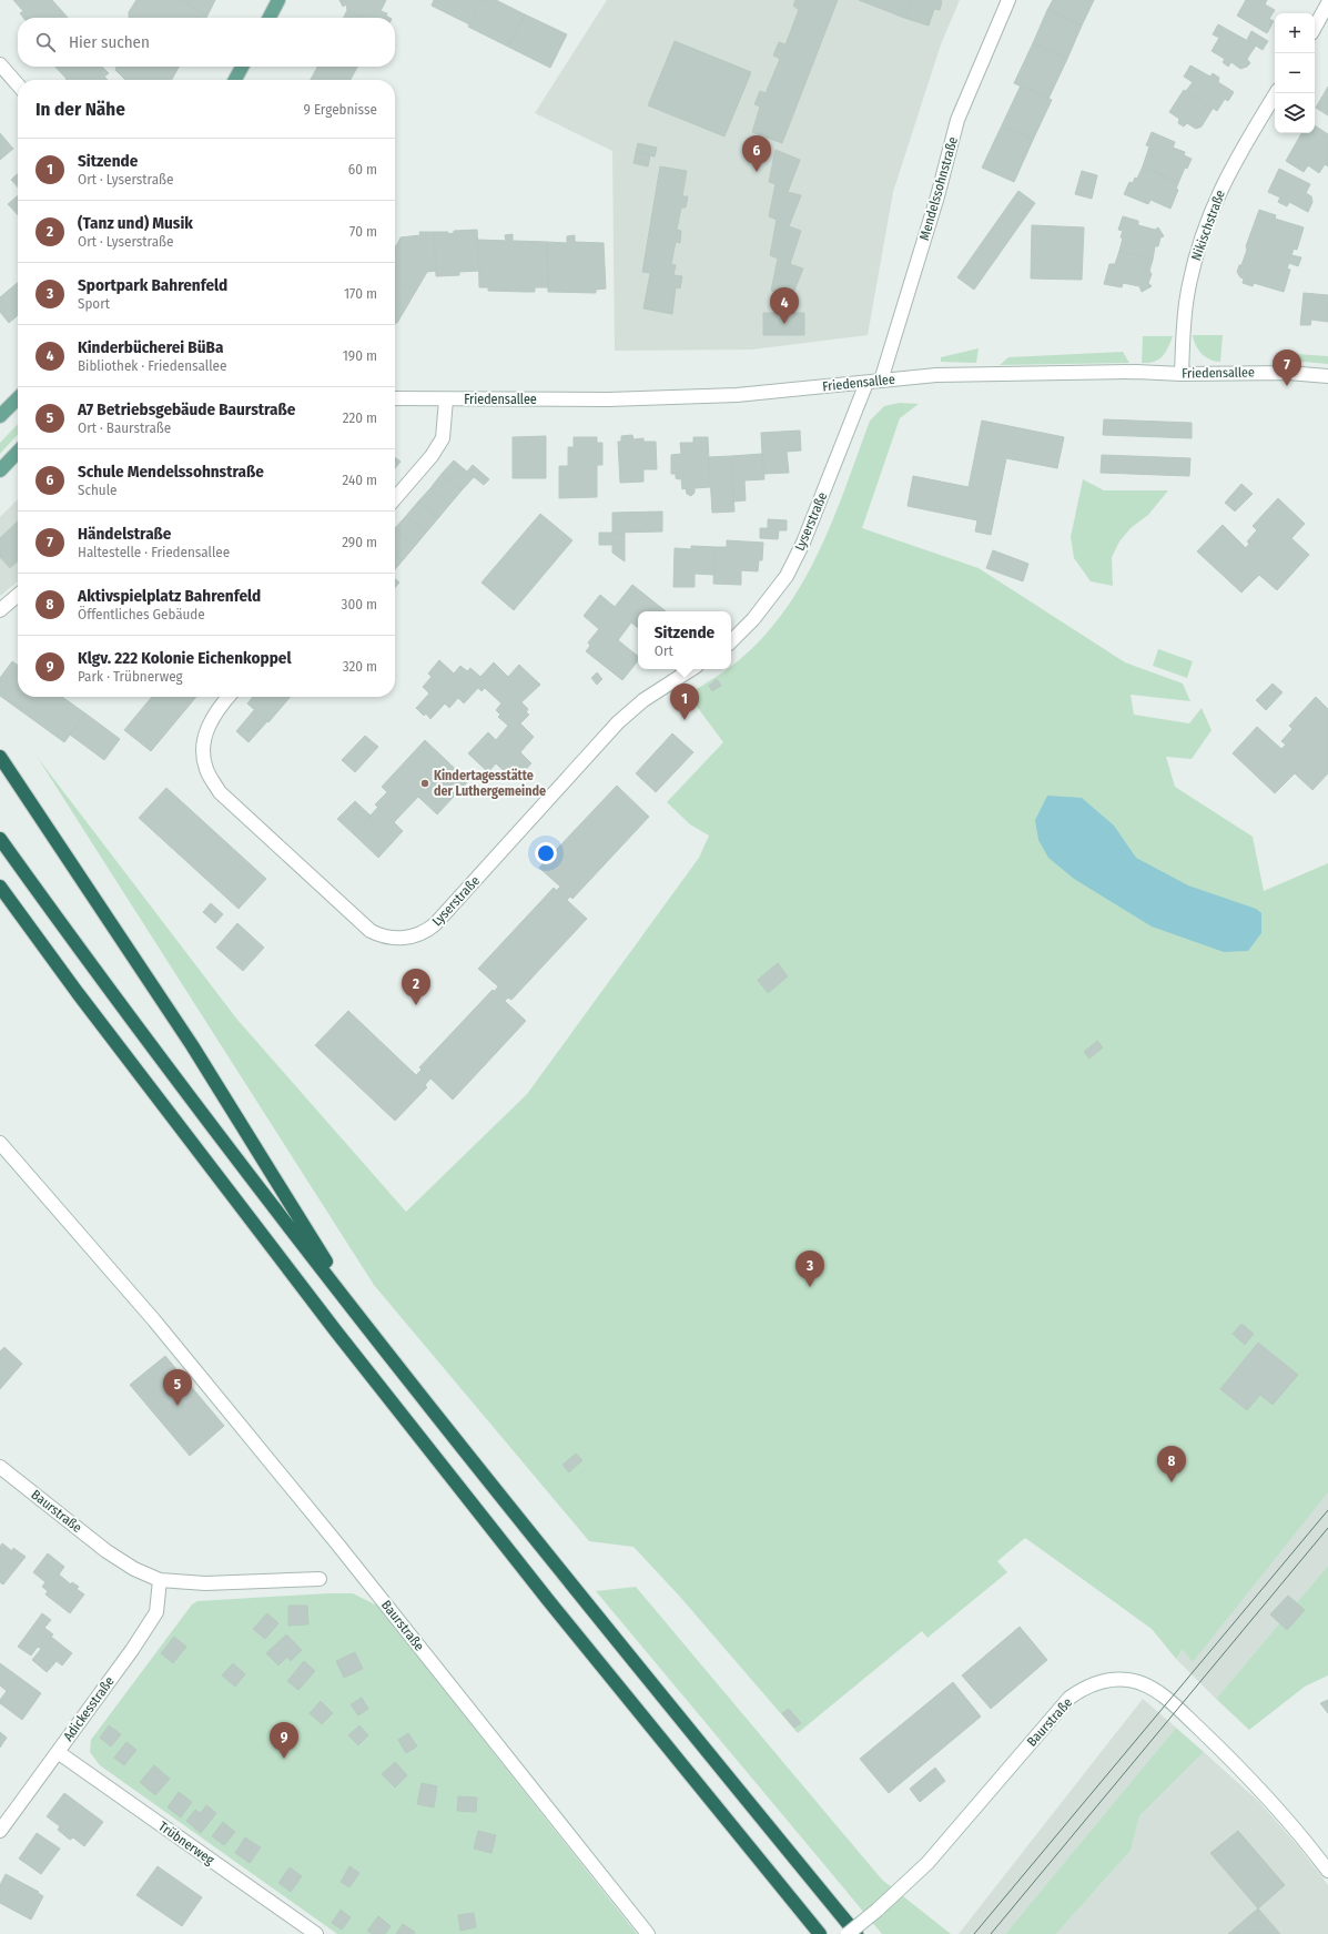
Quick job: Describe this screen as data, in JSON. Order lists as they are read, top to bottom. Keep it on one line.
{"streets":{"street":["Mendelssohnstraße","Nikischstraße","Friedensallee","Lyserstraße","Baurstraße","Adickesstraße","Trübnerweg"]},"crossings":[["Mendelssohnstraße","Friedensallee"],["Nikischstraße","Friedensallee"],["Friedensallee","Lyserstraße"],["Baurstraße","Adickesstraße"],["Adickesstraße","Trübnerweg"]],"places":["Kindertagesstätte der Luthergemeinde"],"page":{"map_buttons":["+","−"],"search":"Hier suchen","heading":["In der Nähe","9 Ergebnisse"],"pins":["6","4","7","1","2","3","5","8","9"],"list":[{"mark":"1","name":"Sitzende","note":"Ort · Lyserstraße","value":"60 m"},{"mark":"2","name":"(Tanz und) Musik","note":"Ort · Lyserstraße","value":"70 m"},{"mark":"3","name":"Sportpark Bahrenfeld","note":"Sport","value":"170 m"},{"mark":"4","name":"Kinderbücherei BüBa","note":"Bibliothek · Friedensallee","value":"190 m"},{"mark":"5","name":"A7 Betriebsgebäude Baurstraße","note":"Ort · Baurstraße","value":"220 m"},{"mark":"6","name":"Schule Mendelssohnstraße","note":"Schule","value":"240 m"},{"mark":"7","name":"Händelstraße","note":"Haltestelle · Friedensallee","value":"290 m"},{"mark":"8","name":"Aktivspielplatz Bahrenfeld","note":"Öffentliches Gebäude","value":"300 m"},{"mark":"9","name":"Klgv. 222 Kolonie Eichenkoppel","note":"Park · Trübnerweg","value":"320 m"}],"popup":["Sitzende","Ort"]}}
